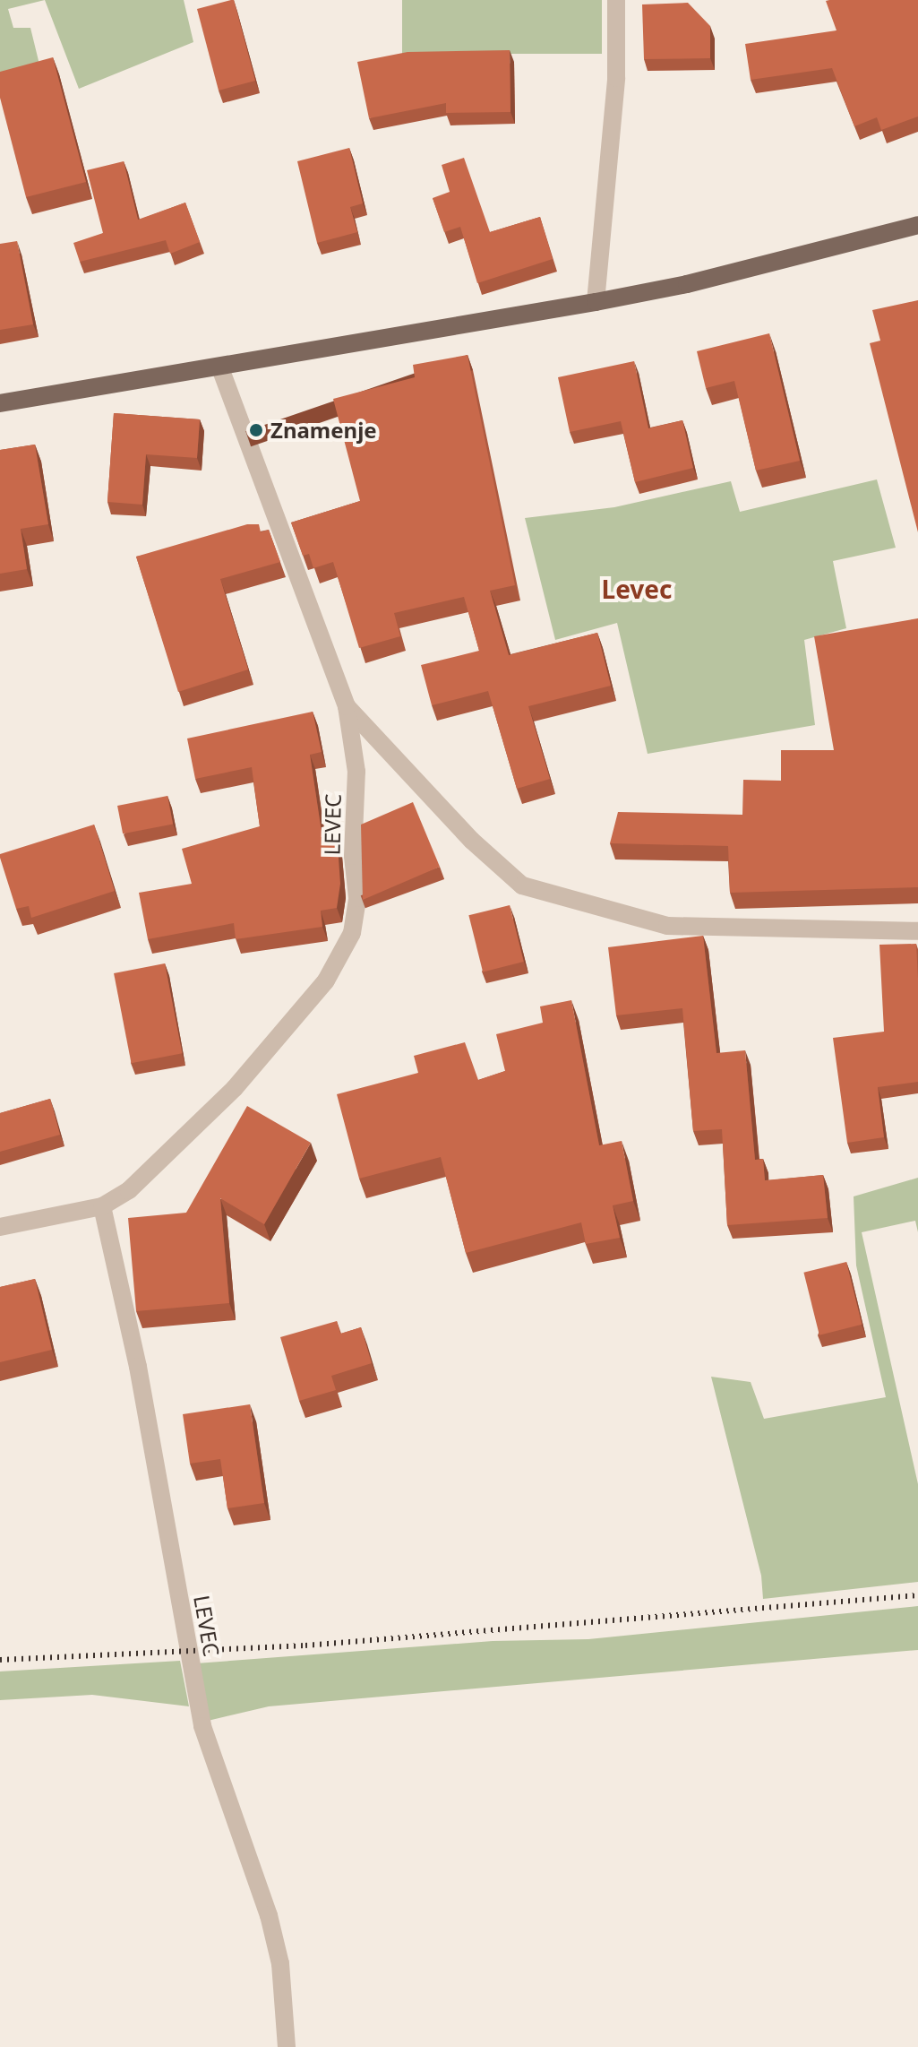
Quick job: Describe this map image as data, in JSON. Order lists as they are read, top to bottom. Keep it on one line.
{"streets":{"street":["LEVEC"]},"districts":["Levec"],"places":["Znamenje"]}
